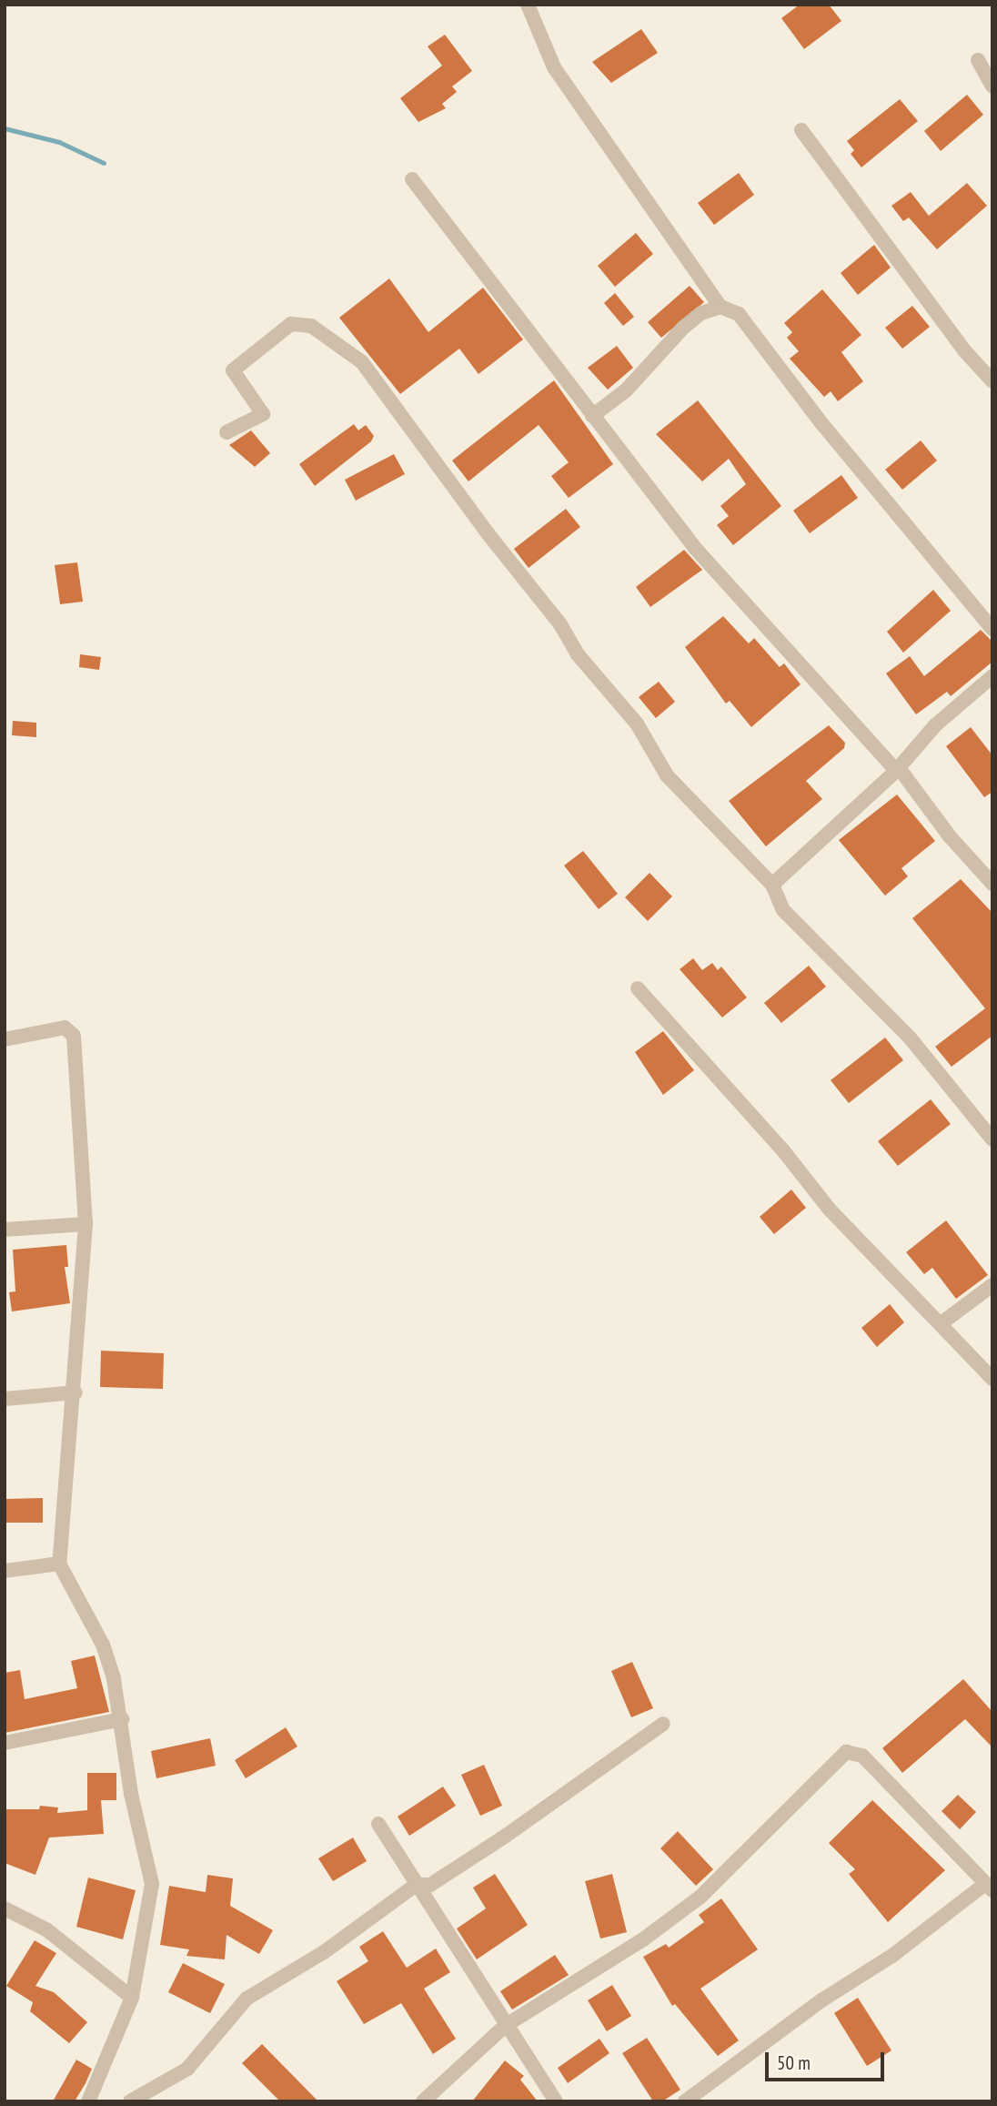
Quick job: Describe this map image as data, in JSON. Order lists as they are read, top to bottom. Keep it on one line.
{"scale_bar":"50 m"}
